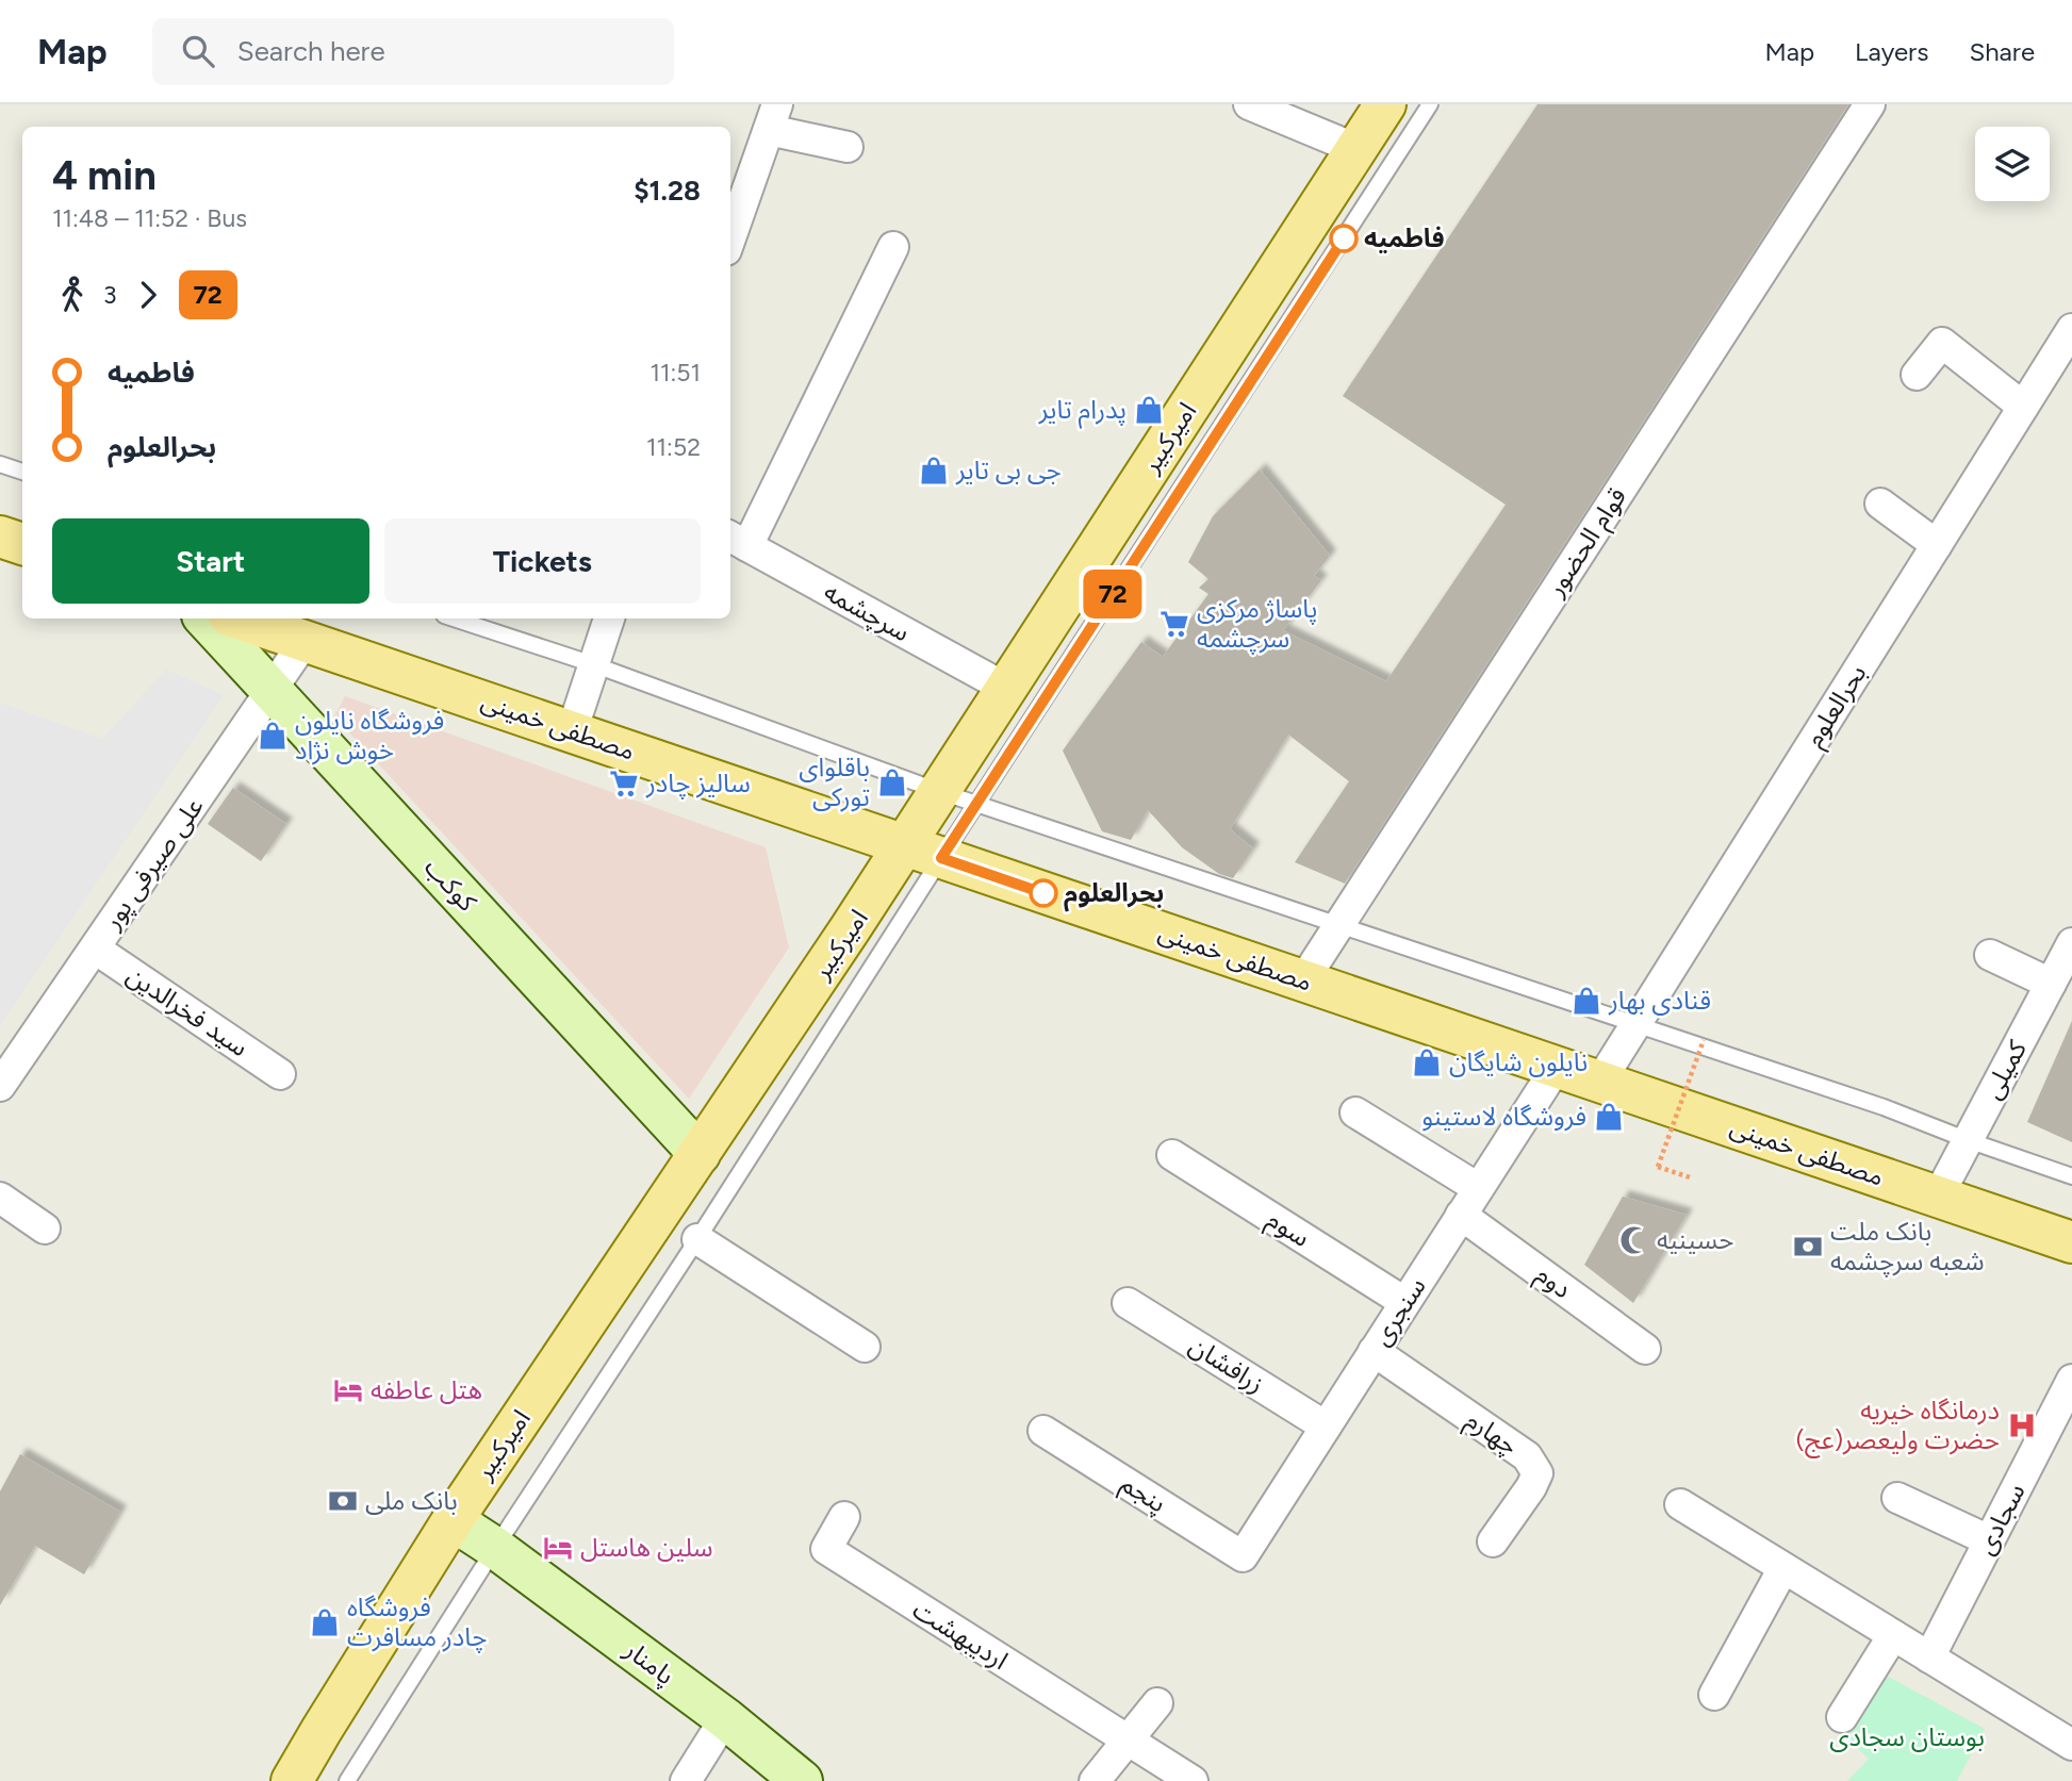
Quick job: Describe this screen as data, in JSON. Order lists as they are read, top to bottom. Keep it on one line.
{"streets":{"main road":["امیرکبیر","مصطفی خمینی","کوکب","پامنار"],"street":["قوام الحضور","سرچشمه","بحرالعلوم","علی صیرفی پور","سید فخرالدین","کمیلی","سوم","دوم","سنجری","زرافشان","چهارم","پنجم","سجادی","اردیبهشت"]},"crossings":[["امیرکبیر","سرچشمه"],["امیرکبیر","مصطفی خمینی"],["امیرکبیر","کوکب"],["امیرکبیر","پامنار"],["قوام الحضور","مصطفی خمینی"],["بحرالعلوم","مصطفی خمینی"],["مصطفی خمینی","علی صیرفی پور"],["مصطفی خمینی","کمیلی"],["مصطفی خمینی","سنجری"],["علی صیرفی پور","کوکب"],["علی صیرفی پور","سید فخرالدین"],["سوم","سنجری"],["دوم","سنجری"],["سنجری","زرافشان"],["سنجری","چهارم"],["سنجری","پنجم"]],"parks":["بوستان سجادی"],"places":{"other":["فاطمیه","بحرالعلوم"],"shop":["پدرام تایر","جی بی تایر","فروشگاه نایلون خوش نژاد","باقلوای تورکی","قنادی بهار","نايلون شايگان","فروشگاه لاستینو","فروشگاه چادر مسافرت"],"supermarket":["پاساژ مرکزی سرچشمه","سالیز چادر"],"mosque":["حسینیه"],"bank":["بانک ملت شعبه سرچشمه","بانک ملی"],"hotel":["هتل عاطفه","سلین هاستل"],"hospital":["درمانگاه خیریه حضرت ولیعصر(عج)"]},"lines":["bus line 72"],"page":{"header":"Map","search":"Search here","nav":["Map","Layers","Share"],"on_map":"72","heading":["4 min","11:48 – 11:52 · Bus","$1.28"],"legs":["3","72"],"list":[{"name":"فاطمیه","value":"11:51"},{"name":"بحرالعلوم","value":"11:52"}],"buttons":["Start","Tickets"]}}
